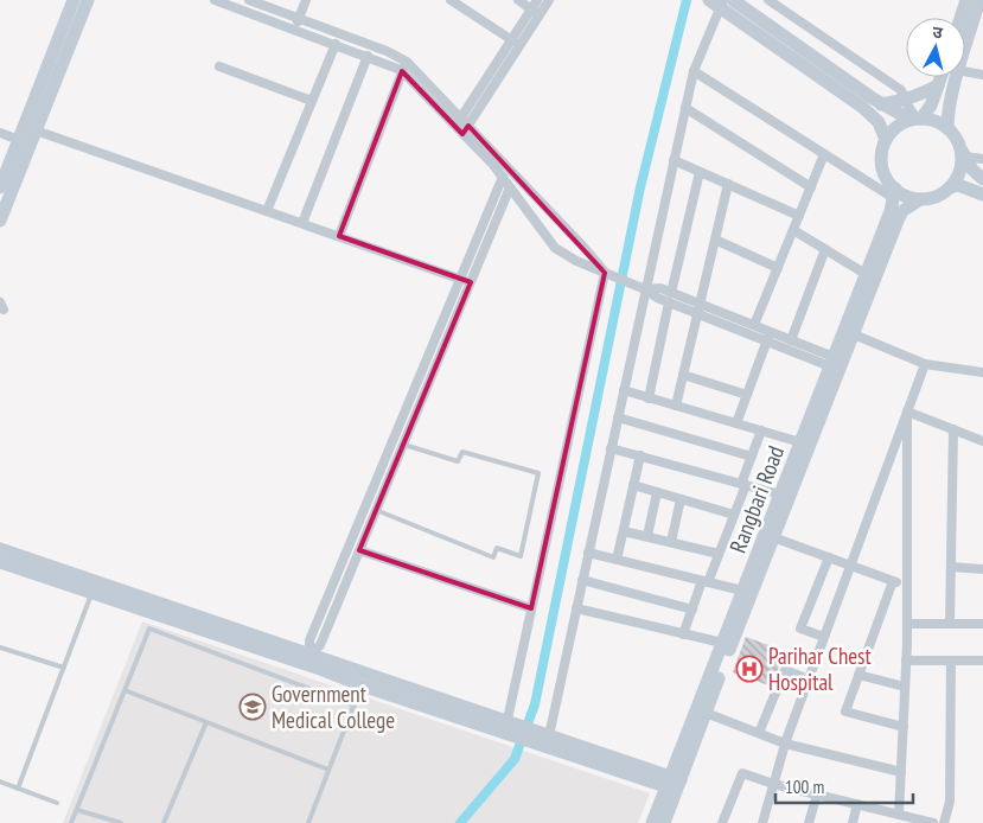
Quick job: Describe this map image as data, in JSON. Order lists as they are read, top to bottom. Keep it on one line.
{"streets":{"street":["Rangbari Road"]},"places":{"hospital":["Parihar Chest Hospital"],"school or university":["Government Medical College"]},"scale_bar":"100 m","north":"top"}
